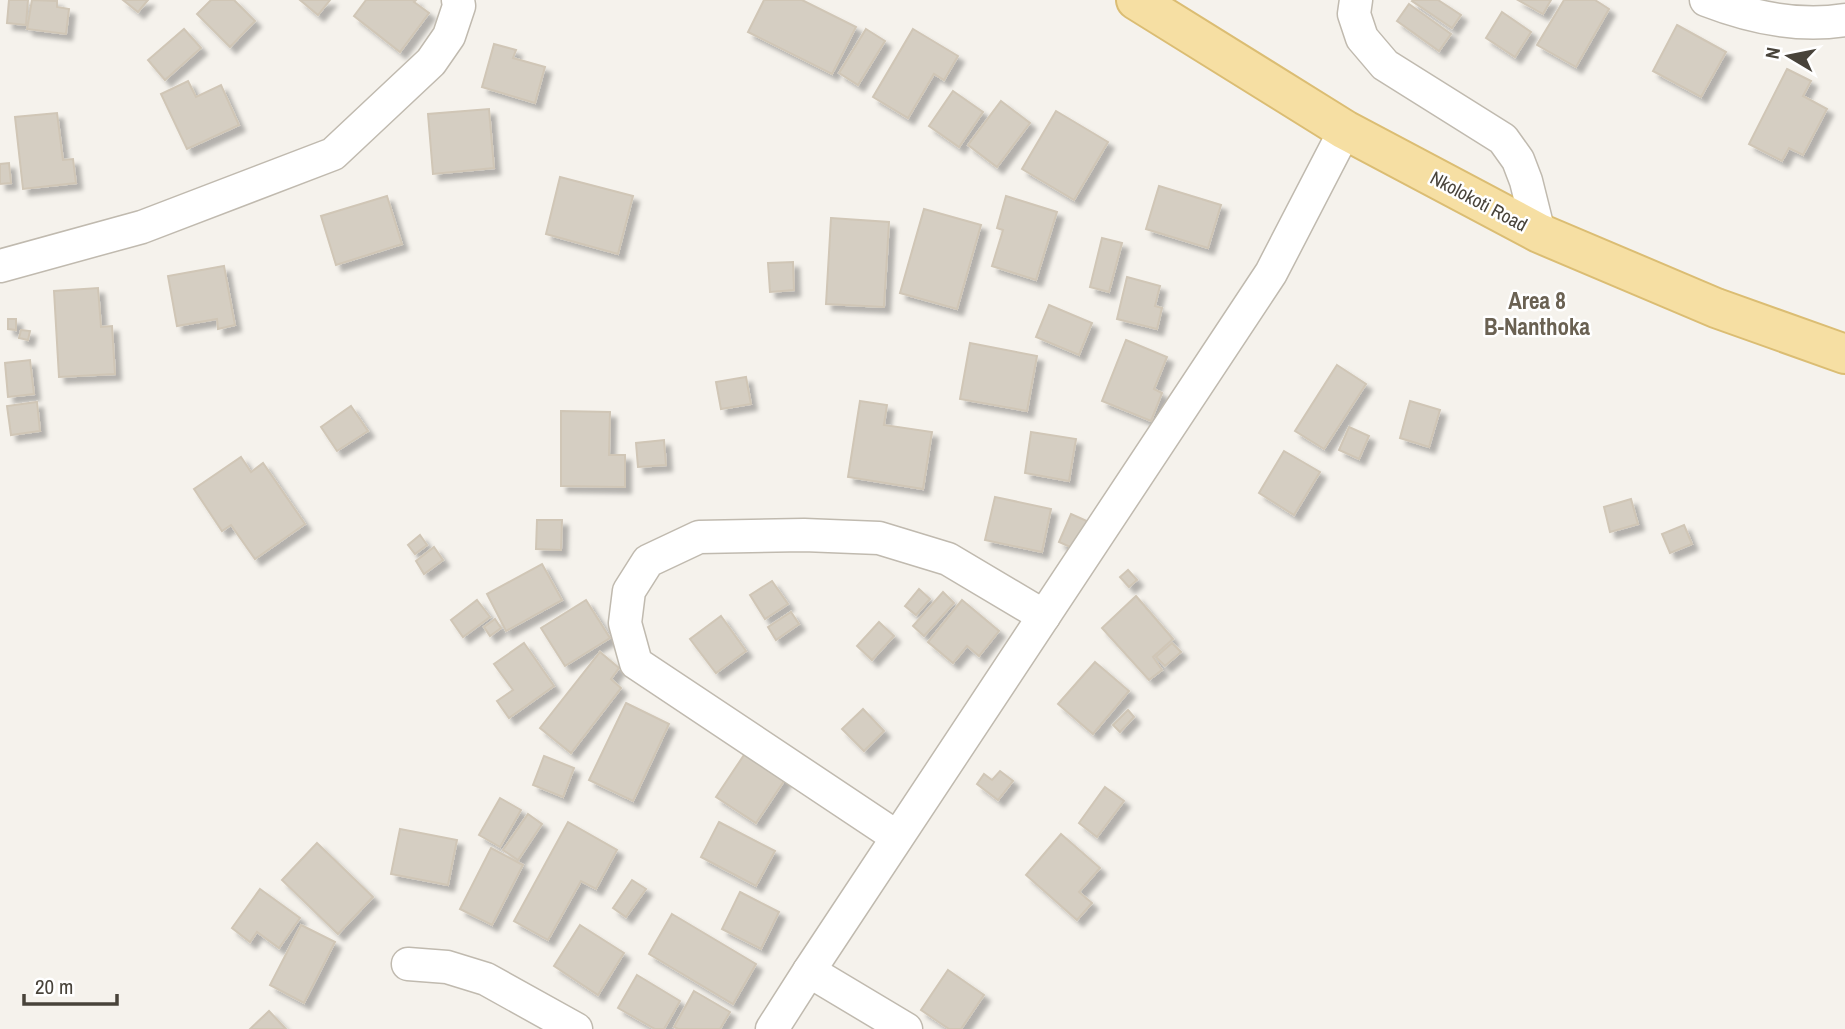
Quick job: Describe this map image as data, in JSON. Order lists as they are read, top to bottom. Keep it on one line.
{"streets":{"main road":["Nkolokoti Road"]},"districts":["Area 8 B-Nanthoka"],"scale_bar":"20 m","north":"left"}
